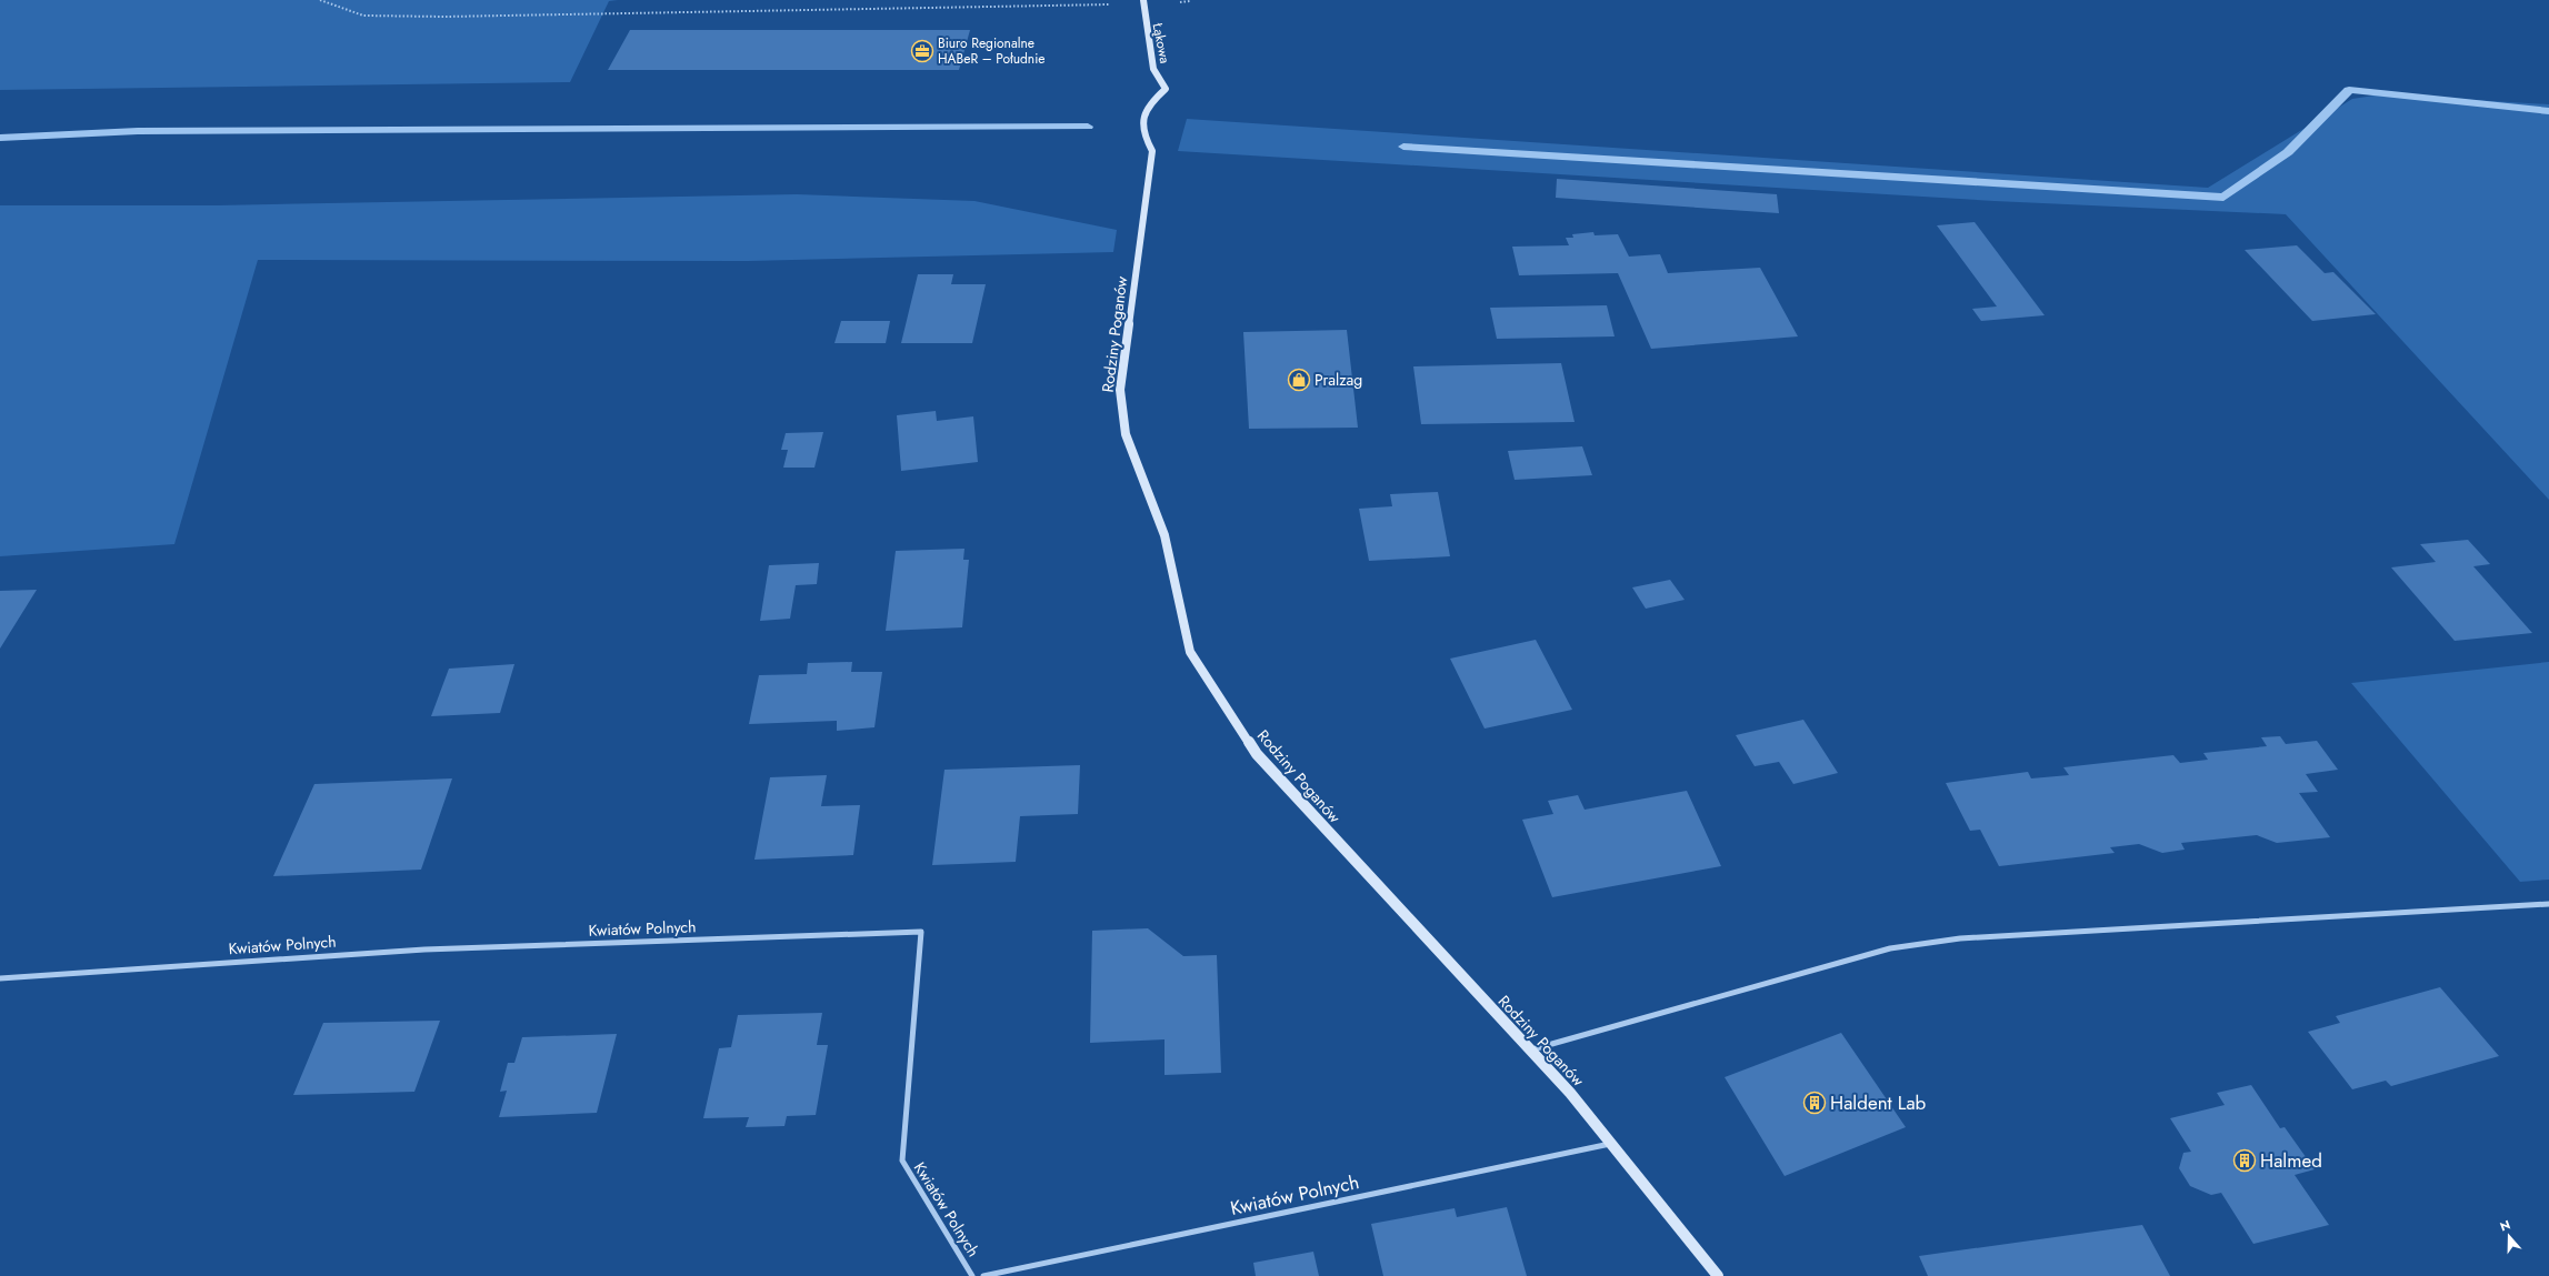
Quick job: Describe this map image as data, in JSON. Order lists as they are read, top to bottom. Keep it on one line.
{"streets":{"street":["Łąkowa","Rodziny Poganów","Kwiatów Polnych"]},"crossings":[["Łąkowa","Rodziny Poganów"],["Rodziny Poganów","Kwiatów Polnych"]],"places":{"office":["Biuro Regionalne HABeR – Południe"],"shop":["Pralzag"],"building":["Haldent Lab","Halmed"]},"north":"top"}
